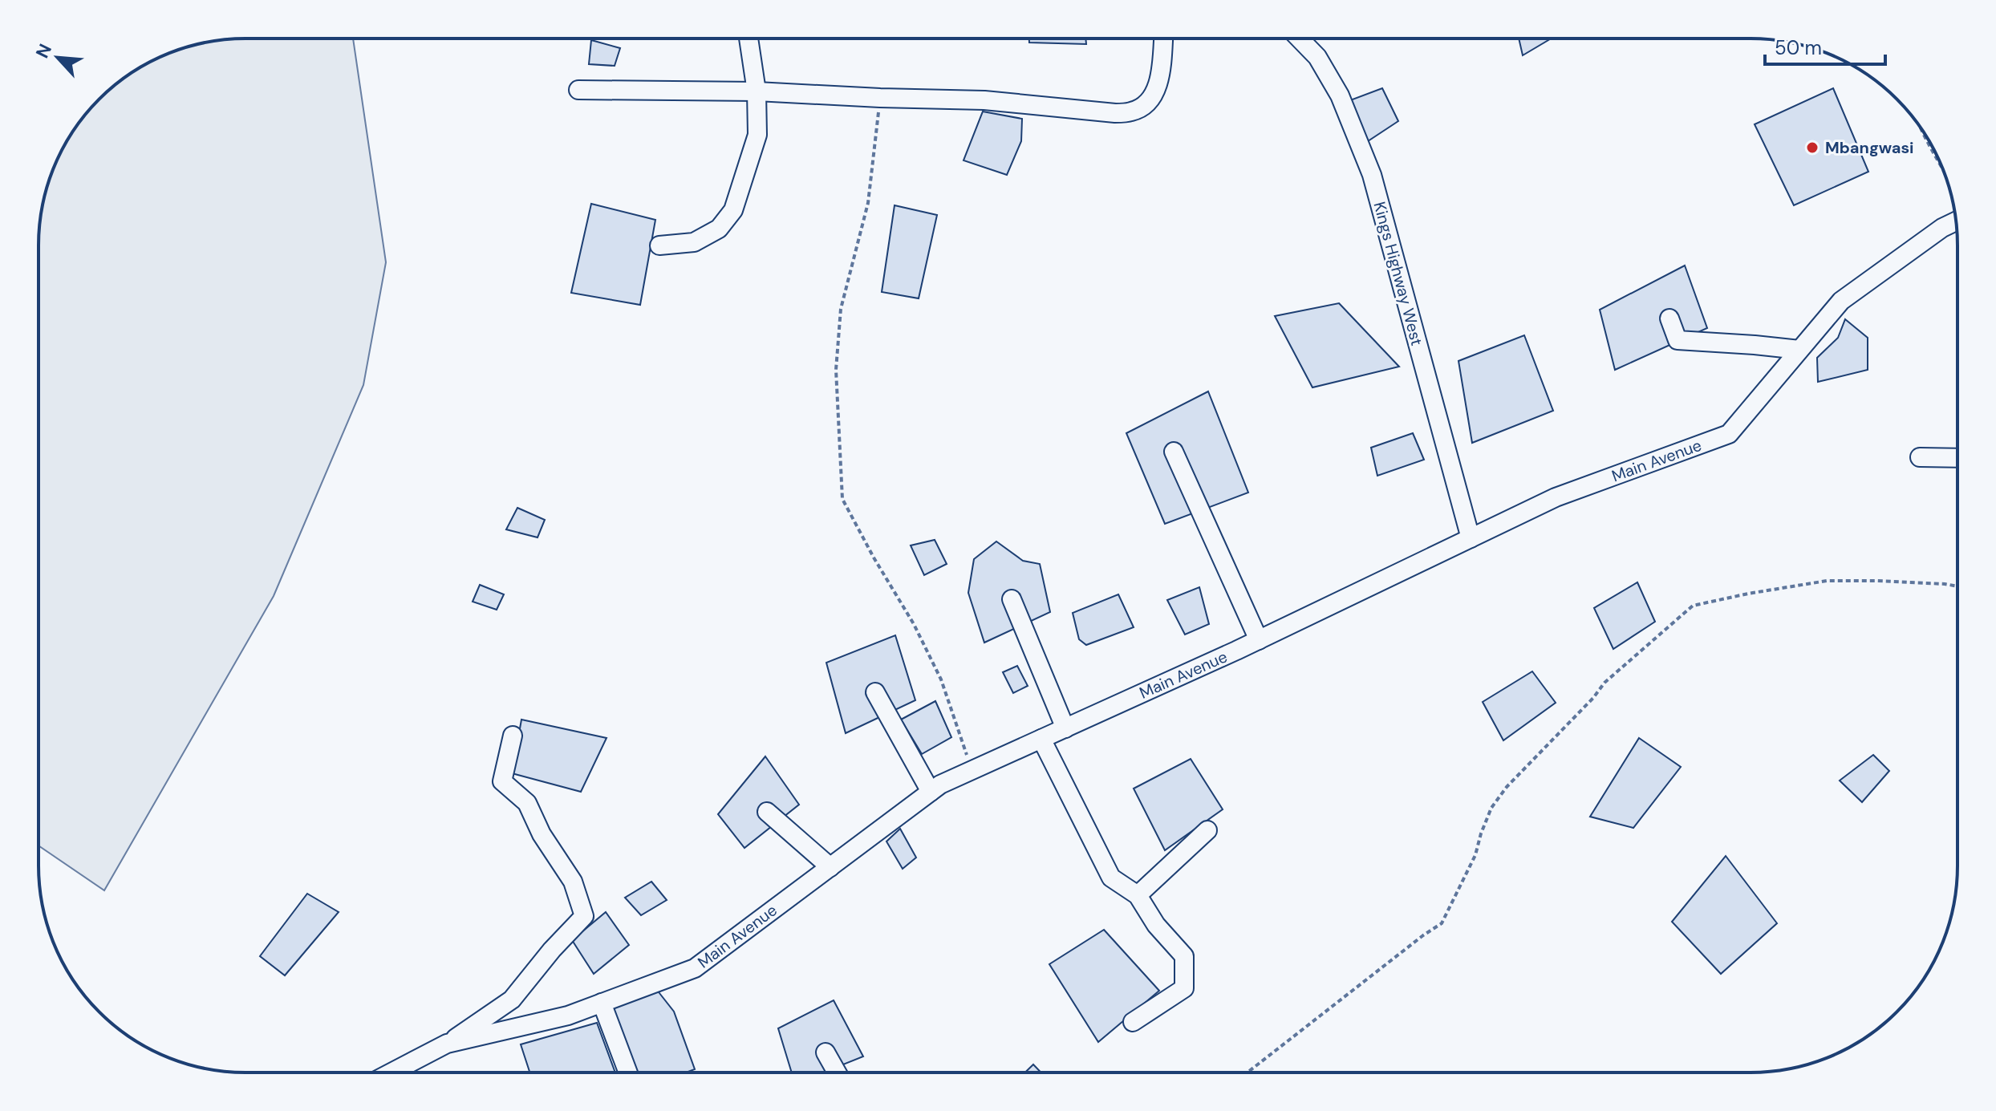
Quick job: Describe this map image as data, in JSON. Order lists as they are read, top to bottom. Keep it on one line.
{"streets":{"street":["Kings Highway West","Main Avenue"]},"crossings":[["Kings Highway West","Main Avenue"]],"places":["Mbangwasi"],"scale_bar":"50 m","north":"top left"}
